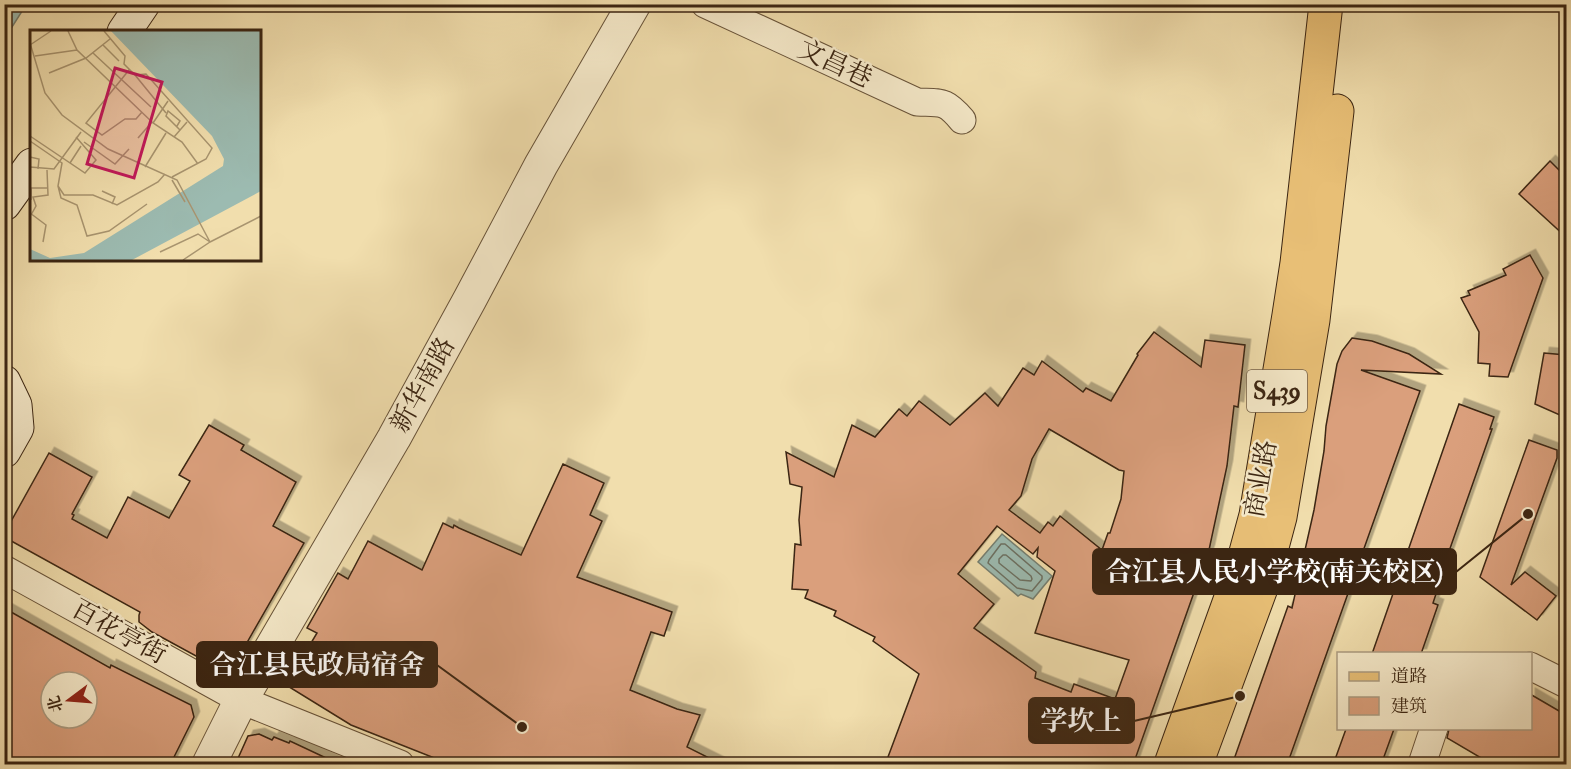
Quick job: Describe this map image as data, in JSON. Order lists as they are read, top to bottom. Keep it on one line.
{"streets":{"main road":["S439","商业路"],"street":["文昌巷","新华南路","百花亭街"]},"crossings":[["新华南路","百花亭街"]],"places":["合江县人民小学校(南关校区)","学坎上","合江县民政局宿舍"],"legend":["道路","建筑"],"north":"left"}
